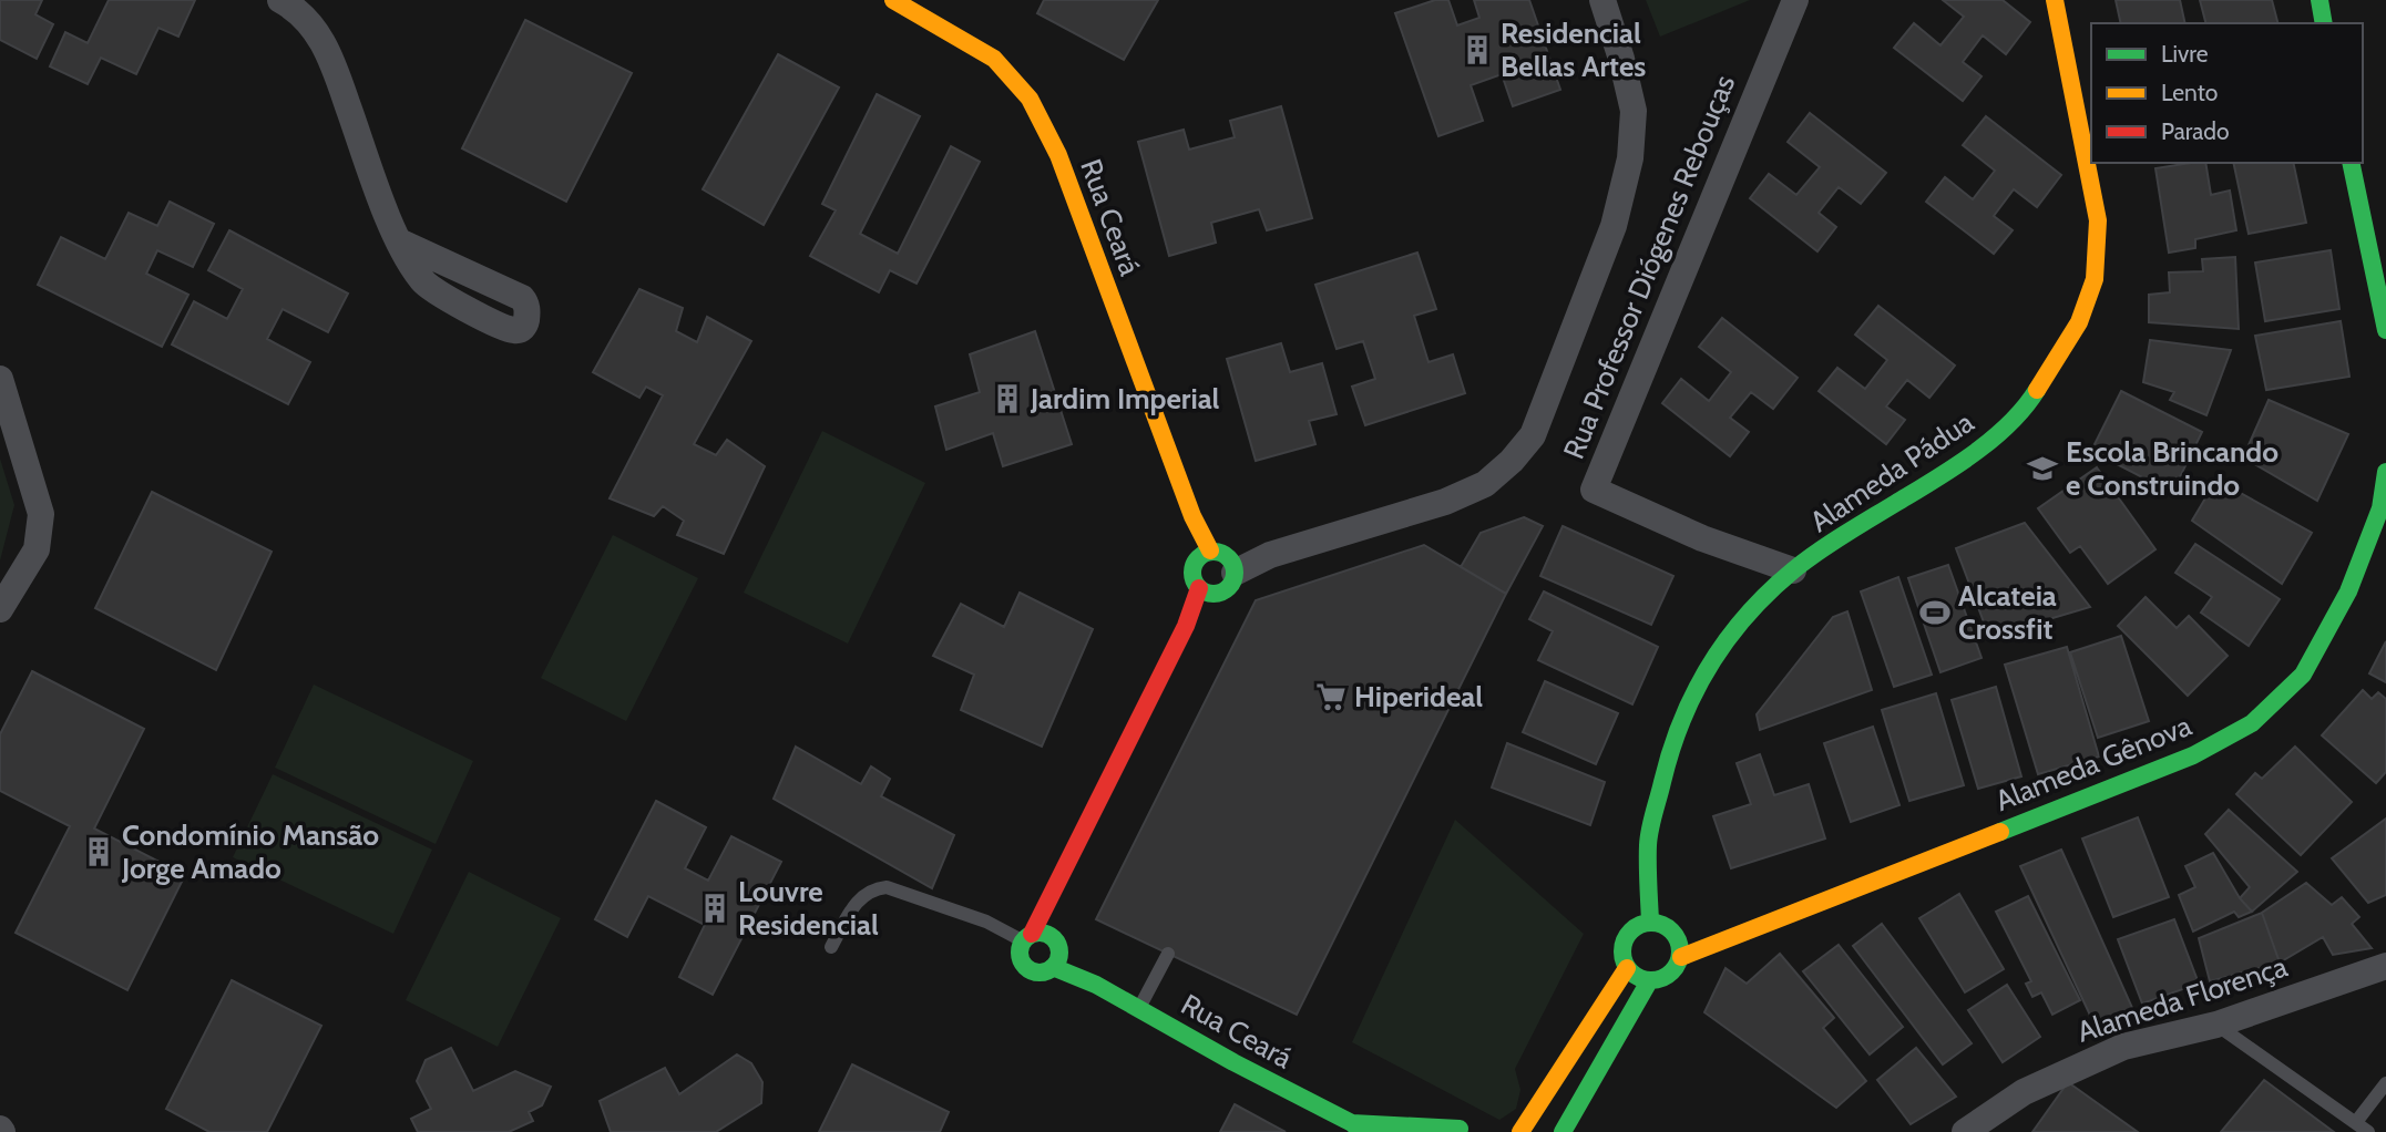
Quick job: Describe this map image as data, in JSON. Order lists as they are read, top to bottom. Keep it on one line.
{"streets":{"street":["Rua Ceará","Rua Professor Diógenes Rebouças","Alameda Pádua","Alameda Gênova","Alameda Florença"]},"crossings":[["Rua Professor Diógenes Rebouças","Alameda Pádua"],["Alameda Pádua","Alameda Gênova"]],"places":{"building":["Residencial Bellas Artes","Jardim Imperial","Condomínio Mansão Jorge Amado","Louvre Residencial"],"school or university":["Escola Brincando e Construindo"],"sports":["Alcateia Crossfit"],"supermarket":["Hiperideal"]},"legend":["Livre","Lento","Parado"]}
